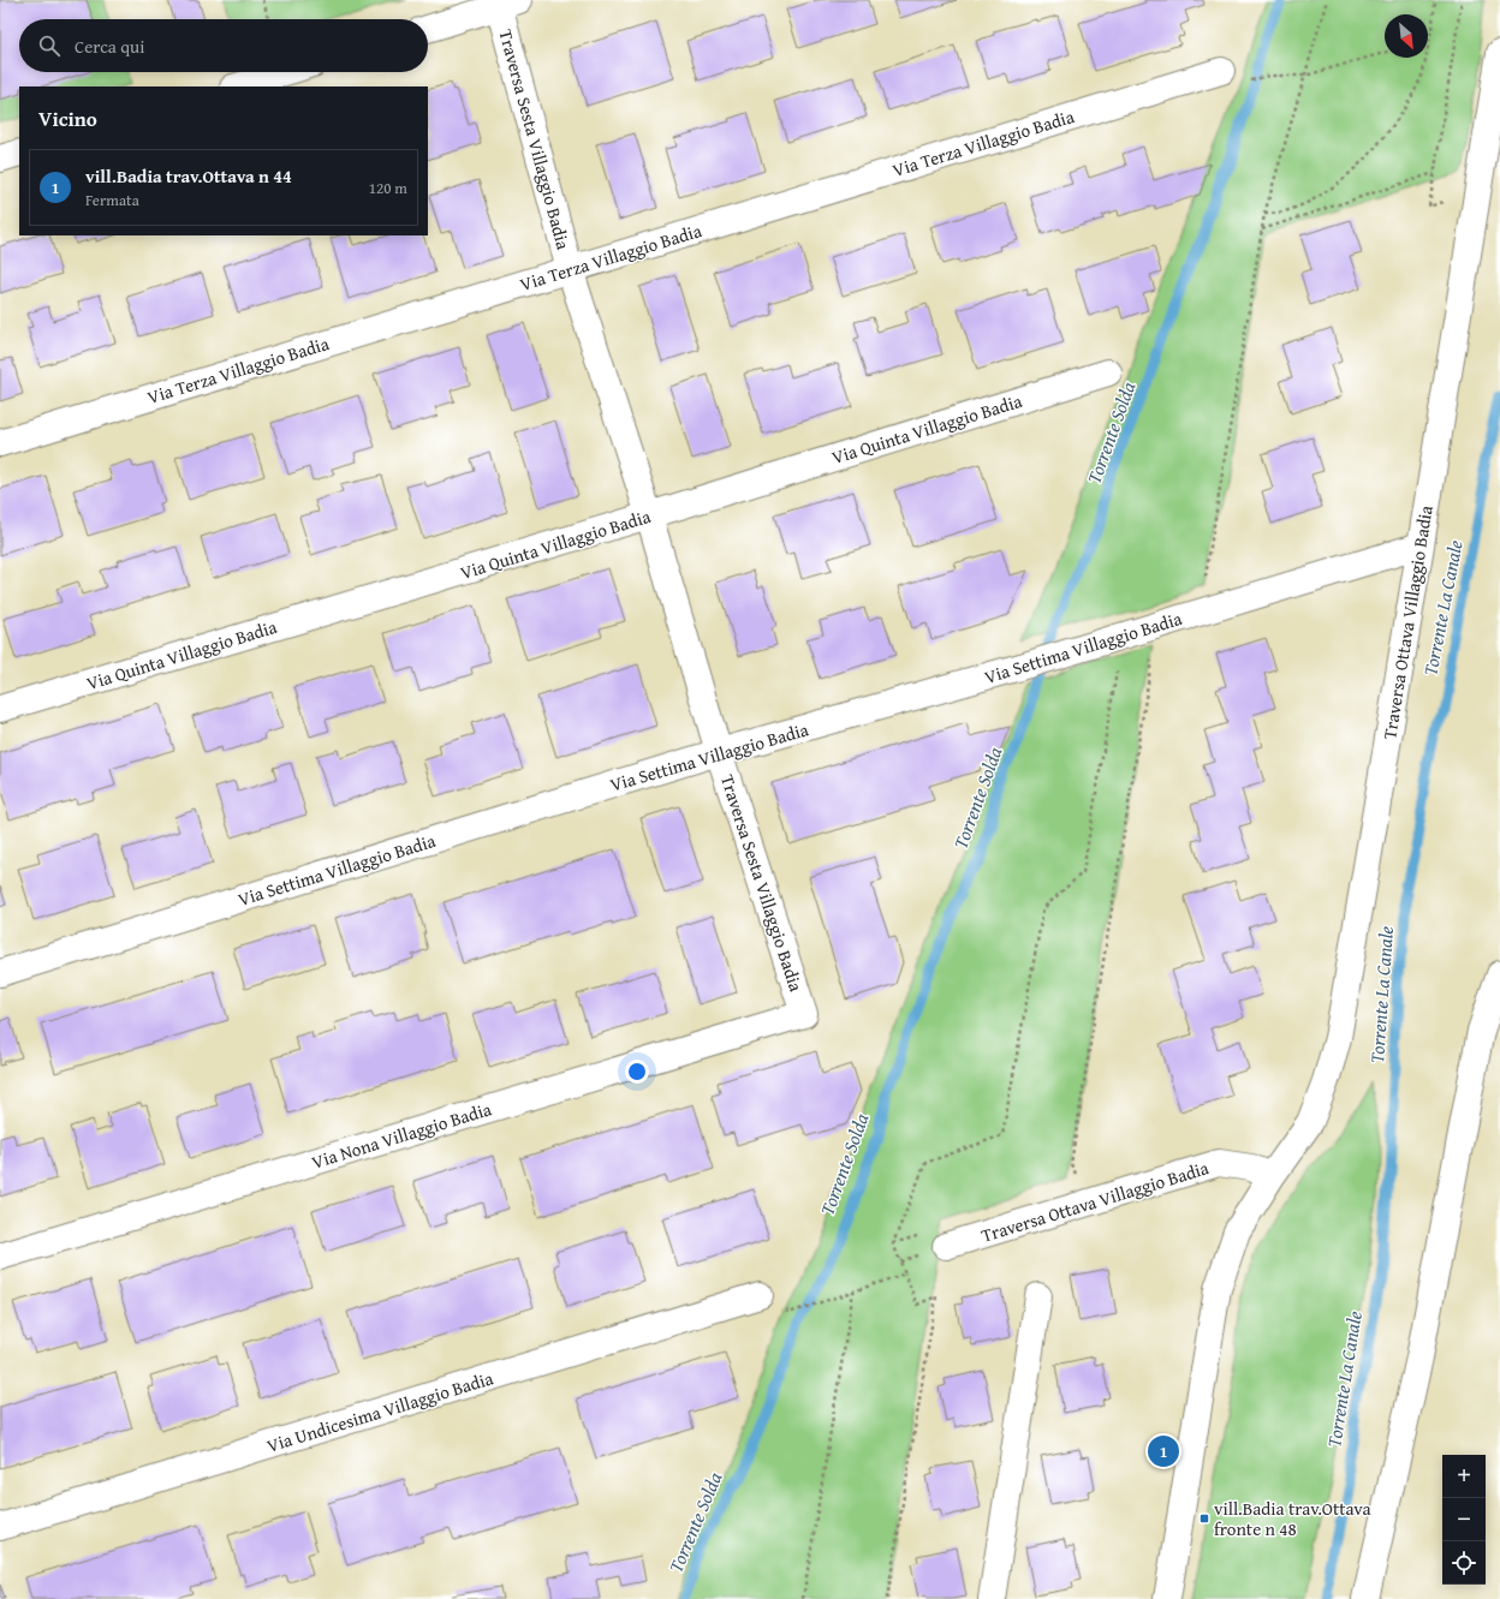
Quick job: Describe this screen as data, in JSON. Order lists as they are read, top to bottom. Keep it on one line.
{"streets":{"street":["Traversa Sesta Villaggio Badia","Via Terza Villaggio Badia","Via Quinta Villaggio Badia","Traversa Ottava Villaggio Badia","Via Settima Villaggio Badia","Via Nona Villaggio Badia","Via Undicesima Villaggio Badia"]},"crossings":[["Traversa Sesta Villaggio Badia","Via Terza Villaggio Badia"],["Traversa Sesta Villaggio Badia","Via Quinta Villaggio Badia"],["Traversa Sesta Villaggio Badia","Via Settima Villaggio Badia"],["Traversa Sesta Villaggio Badia","Via Nona Villaggio Badia"],["Traversa Ottava Villaggio Badia","Via Settima Villaggio Badia"]],"water":["Torrente Solda","Torrente La Canale"],"places":{"transit":["vill.Badia trav.Ottava fronte n 48"]},"north":"bottom right","page":{"search":"Cerca qui","heading":"Vicino","list":[{"mark":"1","name":"vill.Badia trav.Ottava n 44","note":"Fermata","value":"120 m"}],"pins":"1","map_buttons":["+","−"]}}
